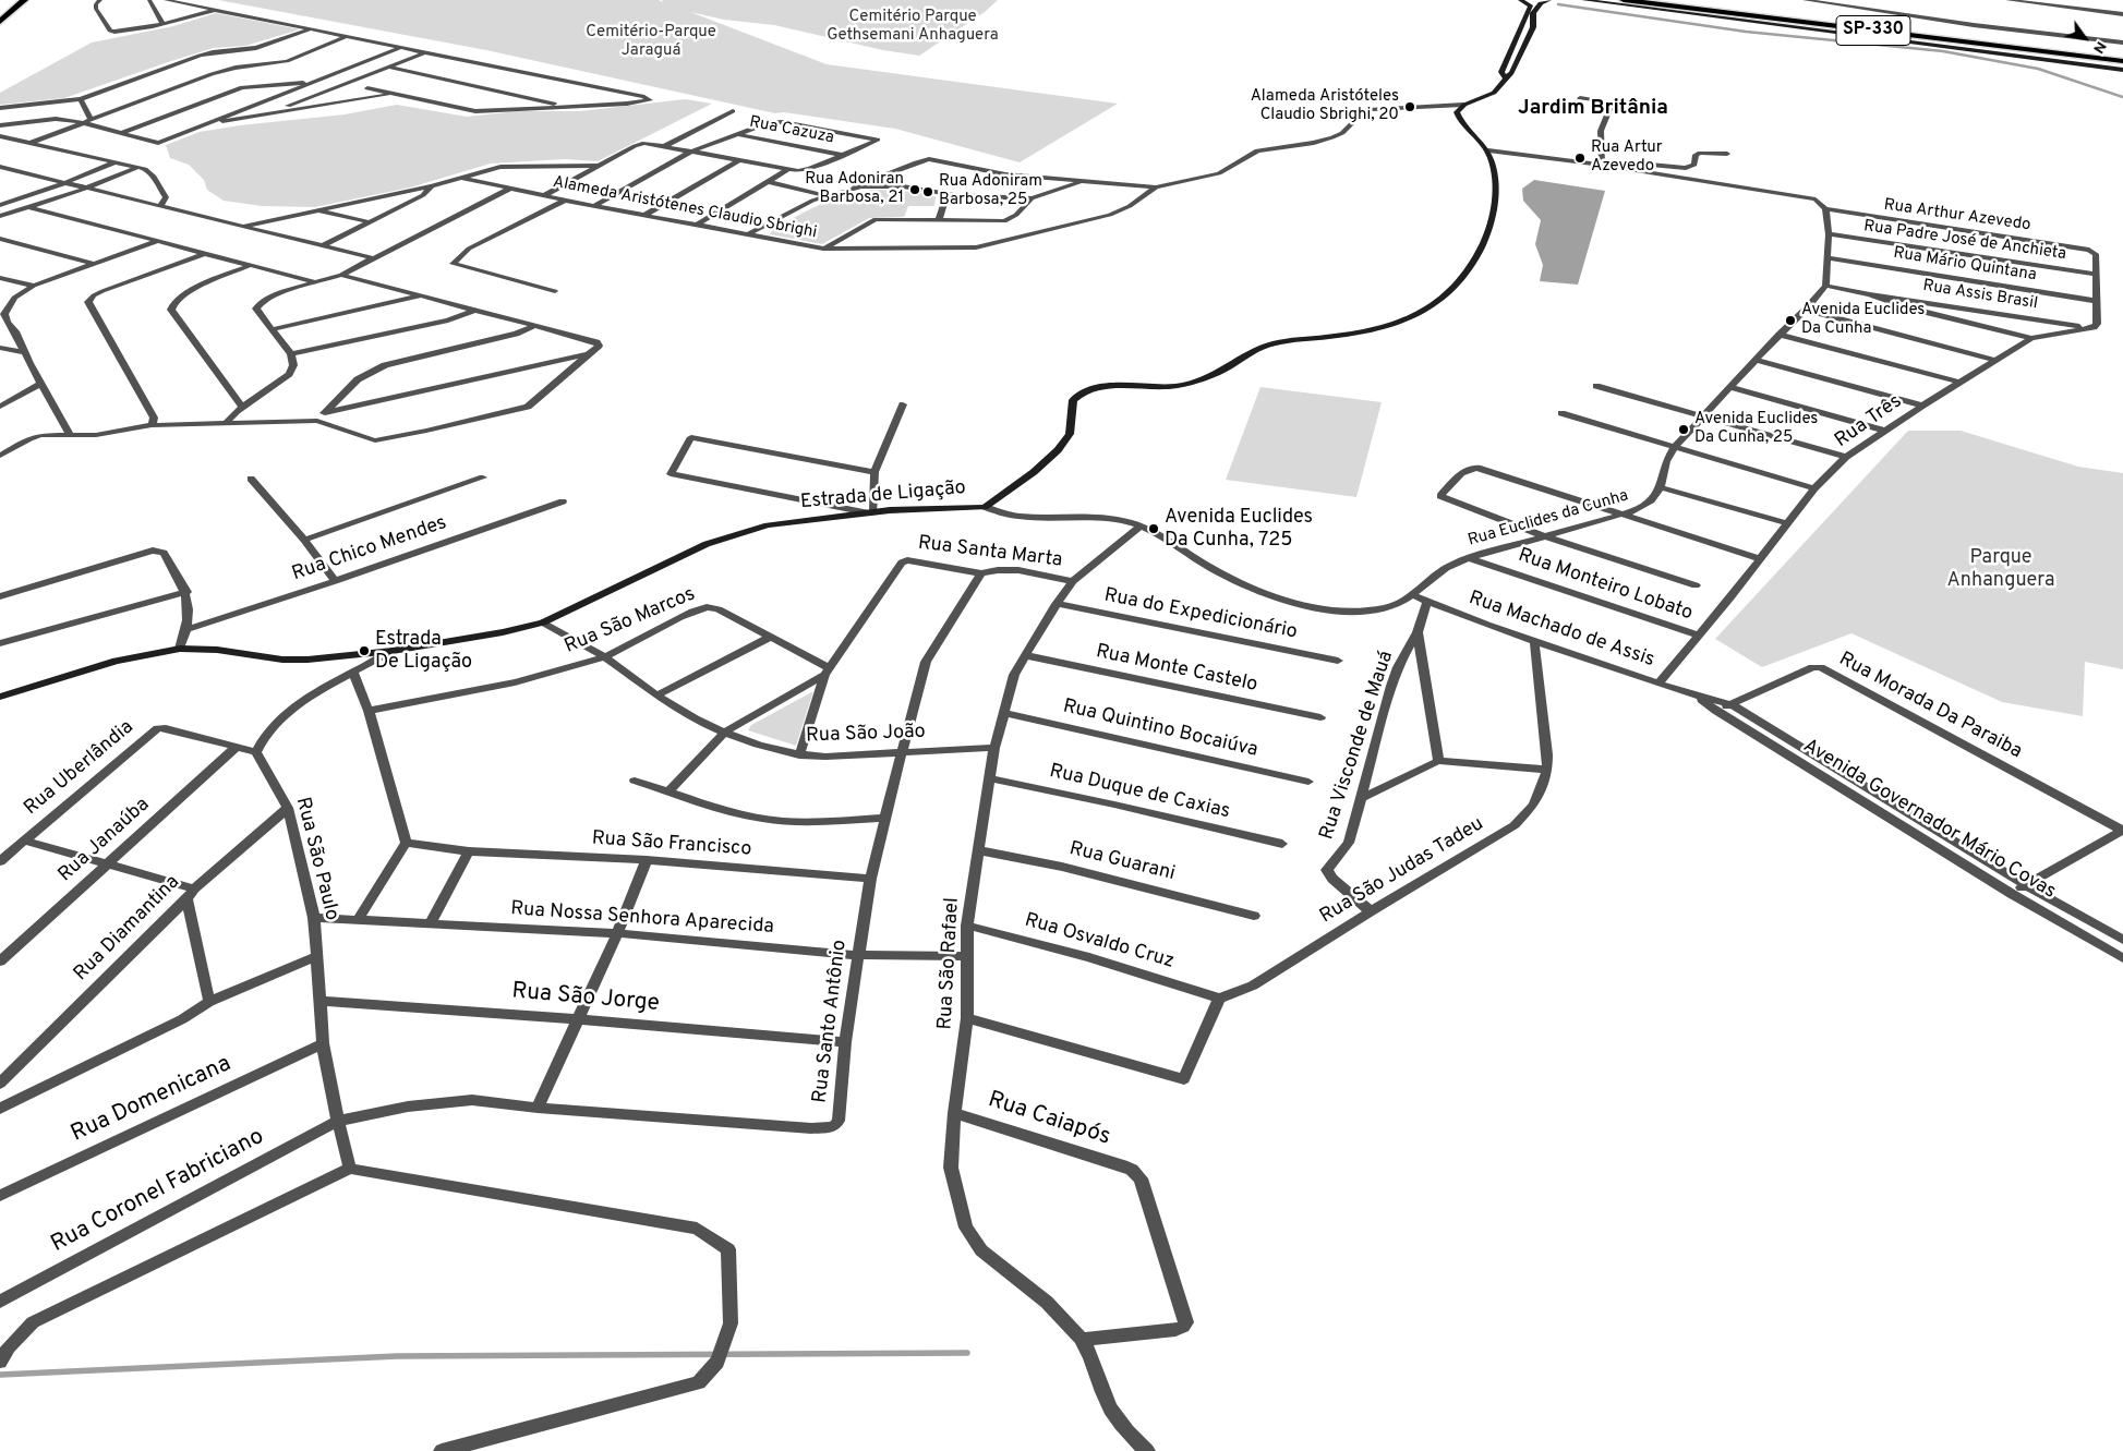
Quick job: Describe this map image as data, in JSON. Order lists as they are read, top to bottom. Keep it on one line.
{"streets":{"highway":["SP-330"],"main road":["Estrada de Ligação"],"street":["Rua Cazuza","Alameda Aristótenes Claudio Sbrighi","Rua Arthur Azevedo","Rua Padre José de Anchieta","Rua Mário Quintana","Rua Assis Brasil","Rua Três","Rua Euclides da Cunha","Rua Chico Mendes","Rua Santa Marta","Rua Monteiro Lobato","Rua do Expedicionário","Rua São Marcos","Rua Machado de Assis","Rua Monte Castelo","Rua Morada Da Paraiba","Rua Quintino Bocaiúva","Rua São João","Rua Visconde de Mauá","Rua Uberlândia","Rua Duque de Caxias","Avenida Governador Mário Covas","Rua Janaúba","Rua São Francisco","Rua São Paulo","Rua Guarani","Rua São Judas Tadeu","Rua Nossa Senhora Aparecida","Rua Diamantina","Rua Osvaldo Cruz","Rua São Rafael","Rua São Jorge","Rua Santo Antônio","Rua Domenicana","Rua Caiapós","Rua Coronel Fabriciano"]},"crossings":[["Rua Arthur Azevedo","Rua Padre José de Anchieta"],["Rua Assis Brasil","Rua Três"],["Rua Três","Rua Monteiro Lobato"],["Rua Três","Rua Machado de Assis"],["Estrada de Ligação","Rua Euclides da Cunha"],["Estrada de Ligação","Rua São João"],["Rua Euclides da Cunha","Rua Monteiro Lobato"],["Rua Euclides da Cunha","Rua Machado de Assis"],["Rua Euclides da Cunha","Rua São Rafael"],["Rua Santa Marta","Rua São Marcos"],["Rua Santa Marta","Rua São Rafael"],["Rua Santa Marta","Rua Santo Antônio"],["Rua do Expedicionário","Rua São Rafael"],["Rua São Marcos","Rua São João"],["Rua Machado de Assis","Rua Morada Da Paraiba"],["Rua Machado de Assis","Rua Visconde de Mauá"],["Rua Machado de Assis","Avenida Governador Mário Covas"],["Rua Machado de Assis","Rua São Judas Tadeu"],["Rua Monte Castelo","Rua São Rafael"],["Rua Morada Da Paraiba","Avenida Governador Mário Covas"],["Rua Quintino Bocaiúva","Rua São Rafael"],["Rua São João","Rua São Rafael"],["Rua São João","Rua Santo Antônio"],["Rua Visconde de Mauá","Rua São Judas Tadeu"],["Rua Uberlândia","Rua Janaúba"],["Rua Uberlândia","Rua São Paulo"],["Rua Duque de Caxias","Rua São Rafael"],["Rua São Francisco","Rua Santo Antônio"],["Rua São Paulo","Rua Nossa Senhora Aparecida"],["Rua São Paulo","Rua Diamantina"],["Rua São Paulo","Rua São Jorge"],["Rua São Paulo","Rua Santo Antônio"],["Rua São Paulo","Rua Domenicana"],["Rua São Paulo","Rua Coronel Fabriciano"],["Rua Guarani","Rua São Rafael"],["Rua São Judas Tadeu","Rua Osvaldo Cruz"],["Rua Nossa Senhora Aparecida","Rua São Rafael"],["Rua Nossa Senhora Aparecida","Rua Santo Antônio"],["Rua Osvaldo Cruz","Rua São Rafael"],["Rua São Rafael","Rua Caiapós"],["Rua São Jorge","Rua Santo Antônio"],["Rua Santo Antônio","Rua Coronel Fabriciano"]],"districts":["Jardim Britânia"],"parks":["Cemitério Parque Gethsemani Anhaguera","Cemitério-Parque Jaraguá","Parque Anhanguera"],"places":["Alameda Aristóteles Claudio Sbrighi, 20","Rua Artur Azevedo","Rua Adoniran Barbosa, 21","Rua Adoniram Barbosa, 25","Avenida Euclides Da Cunha","Avenida Euclides Da Cunha, 25","Avenida Euclides Da Cunha, 725","Estrada De Ligação"],"north":"bottom right"}
